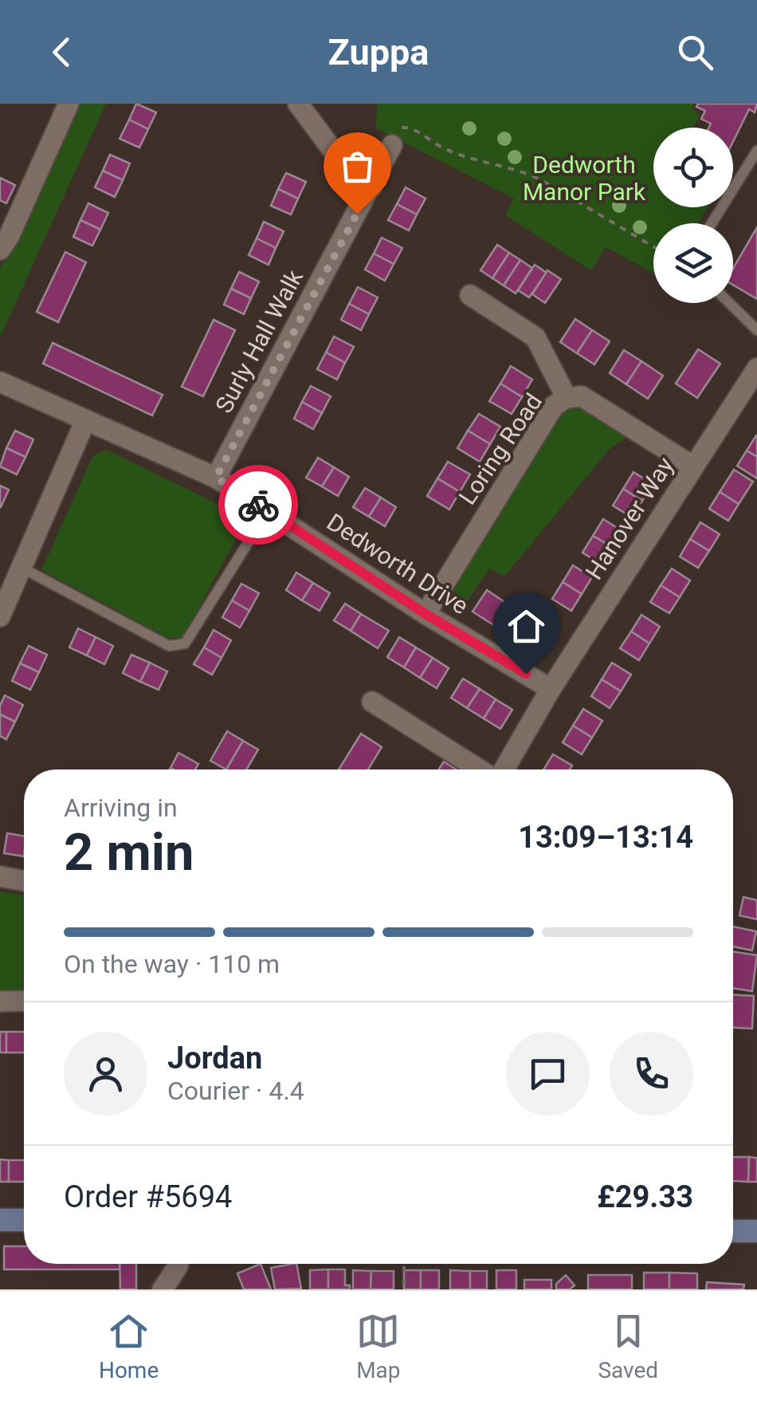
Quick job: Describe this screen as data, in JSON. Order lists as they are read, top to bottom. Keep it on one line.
{"streets":{"street":["Surly Hall Walk","Loring Road","Hanover Way","Dedworth Drive"]},"crossings":[["Surly Hall Walk","Dedworth Drive"],["Loring Road","Hanover Way"],["Loring Road","Dedworth Drive"],["Hanover Way","Dedworth Drive"]],"parks":["Dedworth Manor Park"],"page":{"header":"Zuppa","heading":["2 min","Arriving in","13:09–13:14"],"panel":["Jordan","Courier · 4.4","Order #5694","£29.33"],"bar":"On the way · 110 m","tabs":["Home","Map","Saved"]}}
